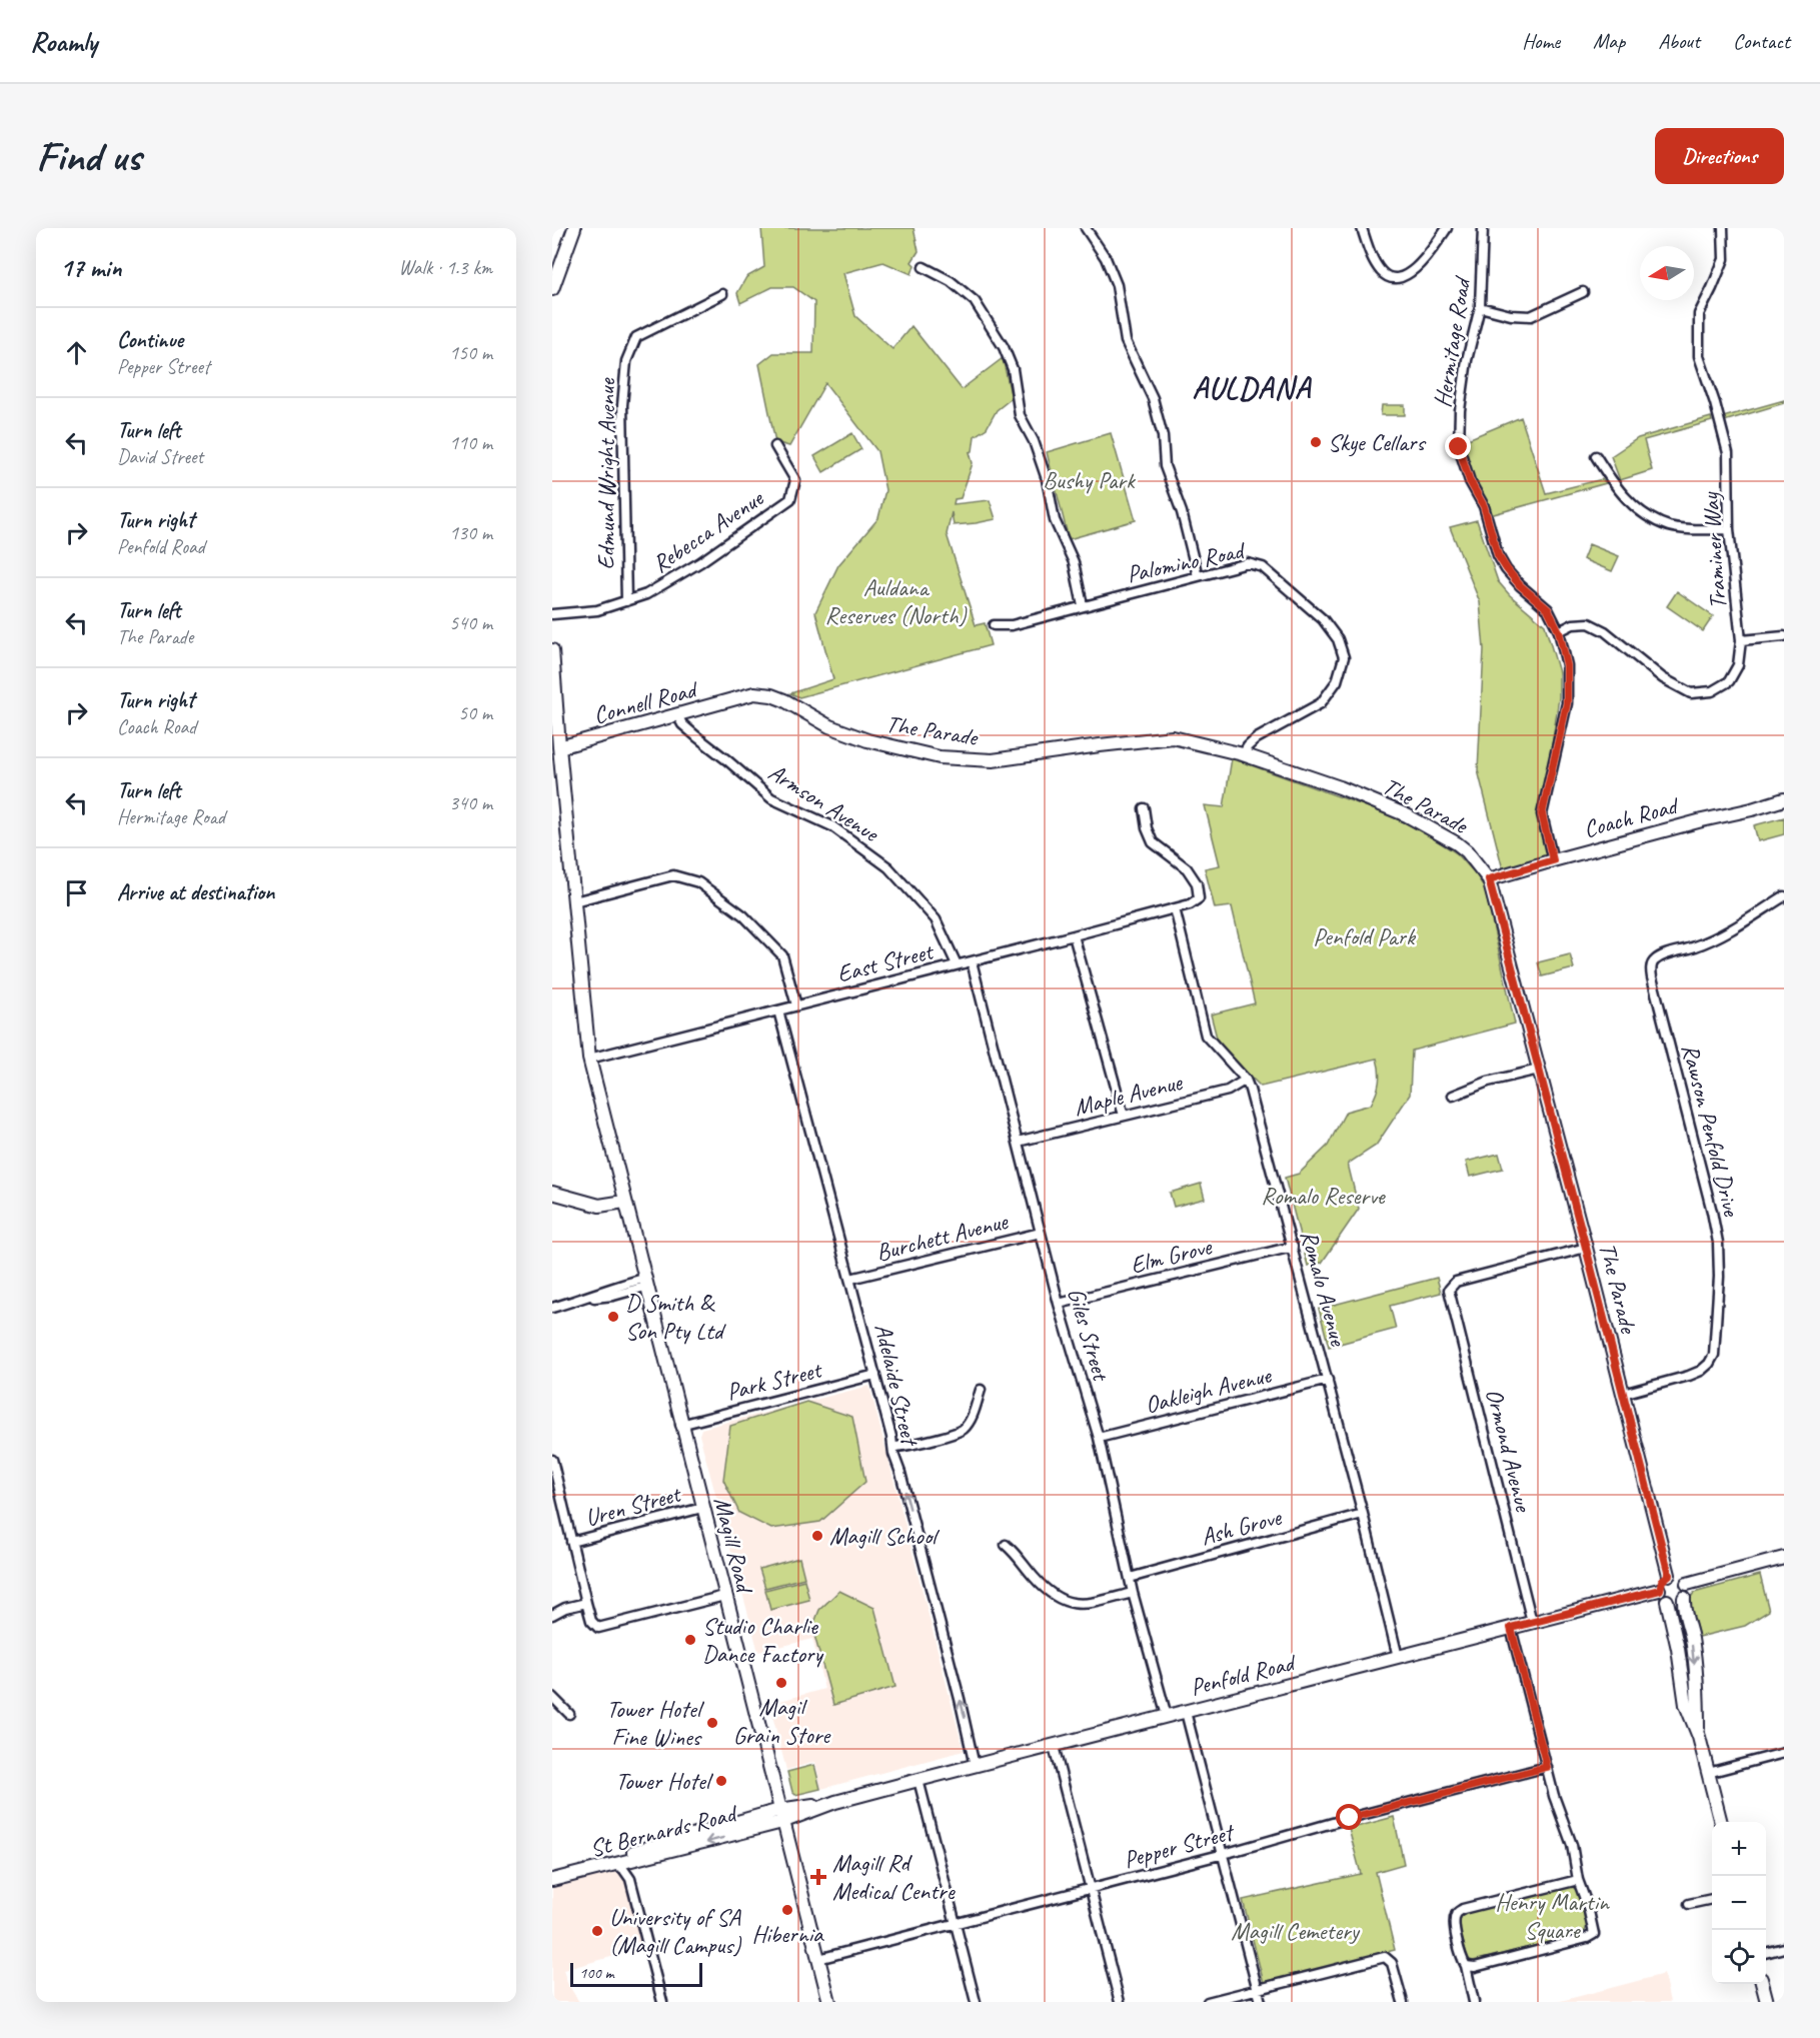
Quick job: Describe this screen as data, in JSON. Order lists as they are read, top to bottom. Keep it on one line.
{"streets":{"main road":["Connell Road","The Parade","Coach Road","Magill Road","Penfold Road","St Bernards Road"],"street":["Hermitage Road","Edmund Wright Avenue","Rebecca Avenue","Traminer Way","Palomino Road","Armson Avenue","East Street","Maple Avenue","Rawson Penfold Drive","Burchett Avenue","Elm Grove","Romalo Avenue","Giles Street","Park Street","Adelaide Street","Oakleigh Avenue","Ormond Avenue","Uren Street","Ash Grove","Pepper Street"]},"crossings":[["Hermitage Road","Traminer Way"],["Hermitage Road","Coach Road"],["Edmund Wright Avenue","Rebecca Avenue"],["Palomino Road","The Parade"],["Connell Road","The Parade"],["Connell Road","Armson Avenue"],["Connell Road","Magill Road"],["The Parade","Coach Road"],["The Parade","Rawson Penfold Drive"],["The Parade","Ormond Avenue"],["The Parade","Penfold Road"],["Armson Avenue","East Street"],["East Street","Romalo Avenue"],["East Street","Giles Street"],["East Street","Adelaide Street"],["East Street","Magill Road"],["Maple Avenue","Romalo Avenue"],["Maple Avenue","Giles Street"],["Burchett Avenue","Giles Street"],["Burchett Avenue","Adelaide Street"],["Elm Grove","Romalo Avenue"],["Elm Grove","Giles Street"],["Romalo Avenue","Oakleigh Avenue"],["Romalo Avenue","Ash Grove"],["Romalo Avenue","Penfold Road"],["Giles Street","Oakleigh Avenue"],["Giles Street","Ash Grove"],["Giles Street","Penfold Road"],["Park Street","Adelaide Street"],["Park Street","Magill Road"],["Adelaide Street","Penfold Road"],["Ormond Avenue","Penfold Road"],["Uren Street","Magill Road"],["Magill Road","Penfold Road"],["Magill Road","St Bernards Road"],["Magill Road","Pepper Street"],["Penfold Road","St Bernards Road"]],"one_way":["Adelaide Street"],"districts":["AULDANA"],"parks":["Bushy Park","Auldana Reserves (North)","Penfold Park","Romalo Reserve","Henry Martin Square","Magill Cemetery"],"places":{"other":["Skye Cellars","D Smith & Son Pty Ltd","Magill School","Studio Charlie Dance Factory","Magil Grain Store","Tower Hotel Fine Wines","Tower Hotel","Hibernia","University of SA (Magill Campus)"],"health":["Magill Rd Medical Centre"]},"scale_bar":"100 m","north":"left","page":{"header":"Roamly","nav":["Home","Map","About","Contact"],"buttons":"Directions","title":"Find us","heading":["17 min","Walk · 1.3 km"],"list":[["Continue","Pepper Street","150 m"],["Turn left","David Street","110 m"],["Turn right","Penfold Road","130 m"],["Turn left","The Parade","540 m"],["Turn right","Coach Road","50 m"],["Turn left","Hermitage Road","340 m"],"Arrive at destination"],"map_buttons":["+","−"],"scale":"100 m"}}
